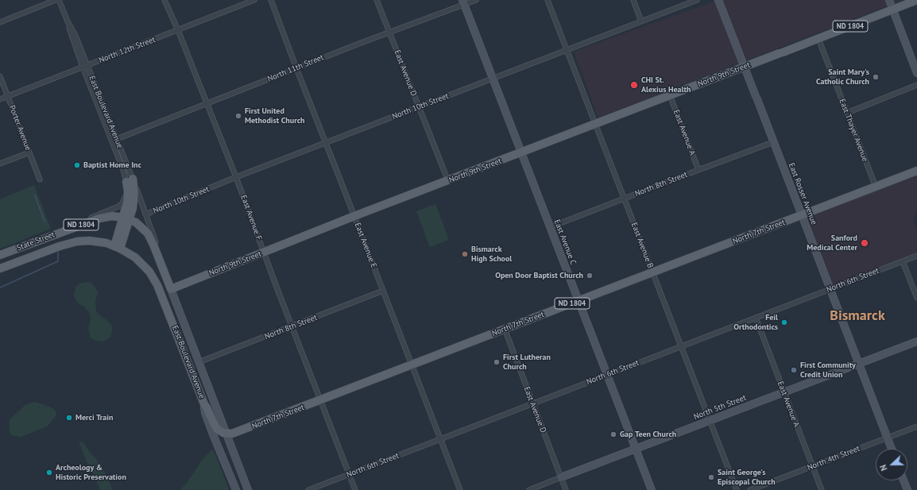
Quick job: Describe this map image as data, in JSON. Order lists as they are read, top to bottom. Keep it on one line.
{"streets":{"main road":["ND 1804","North 9th Street","East Boulevard Avenue","North 7th Street","State Street"],"street":["North 12th Street","North 11th Street","East Avenue D","North 10th Street","Porter Avenue","East Thayer Avenue","East Avenue A","North 8th Street","East Rosser Avenue","East Avenue F","East Avenue C","East Avenue E","East Avenue B","North 6th Street","North 5th Street","North 4th Street"]},"crossings":[["ND 1804","East Boulevard Avenue"],["ND 1804","North 7th Street"],["North 12th Street","East Boulevard Avenue"],["North 12th Street","Porter Avenue"],["North 12th Street","East Avenue F"],["North 11th Street","East Avenue D"],["North 11th Street","East Boulevard Avenue"],["North 11th Street","East Avenue F"],["North 11th Street","East Avenue C"],["North 11th Street","East Avenue E"],["East Avenue D","North 9th Street"],["East Avenue D","North 10th Street"],["East Avenue D","North 7th Street"],["East Avenue D","North 6th Street"],["East Avenue D","North 5th Street"],["North 9th Street","East Boulevard Avenue"],["North 9th Street","East Thayer Avenue"],["North 9th Street","East Avenue A"],["North 9th Street","East Rosser Avenue"],["North 9th Street","East Avenue F"],["North 9th Street","East Avenue C"],["North 9th Street","East Avenue E"],["North 9th Street","East Avenue B"],["North 10th Street","East Boulevard Avenue"],["North 10th Street","East Avenue F"],["North 10th Street","East Avenue C"],["North 10th Street","East Avenue E"],["North 10th Street","East Avenue B"],["East Boulevard Avenue","North 8th Street"],["East Boulevard Avenue","North 7th Street"],["East Boulevard Avenue","State Street"],["East Thayer Avenue","North 7th Street"],["East Avenue A","North 8th Street"],["East Avenue A","North 6th Street"],["East Avenue A","North 5th Street"],["East Avenue A","North 4th Street"],["North 8th Street","East Rosser Avenue"],["North 8th Street","East Avenue F"],["North 8th Street","East Avenue C"],["North 8th Street","East Avenue E"],["North 8th Street","East Avenue B"],["East Rosser Avenue","North 7th Street"],["East Rosser Avenue","North 6th Street"],["East Rosser Avenue","North 5th Street"],["East Rosser Avenue","North 4th Street"],["East Avenue F","North 7th Street"],["East Avenue F","North 6th Street"],["North 7th Street","East Avenue C"],["North 7th Street","East Avenue E"],["North 7th Street","East Avenue B"],["East Avenue C","North 6th Street"],["East Avenue C","North 5th Street"],["East Avenue E","North 6th Street"],["East Avenue B","North 6th Street"],["East Avenue B","North 5th Street"]],"districts":["Bismarck"],"places":["Saint Mary's Catholic Church","CHI St. Alexius Health","First United Methodist Church","Baptist Home Inc","Sanford Medical Center","Bismarck High School","Open Door Baptist Church","Feil Orthodontics","First Lutheran Church","First Community Credit Union","Merci Train","Gap Teen Church","Archeology & Historic Preservation","Saint George's Episcopal Church"],"north":"left"}
